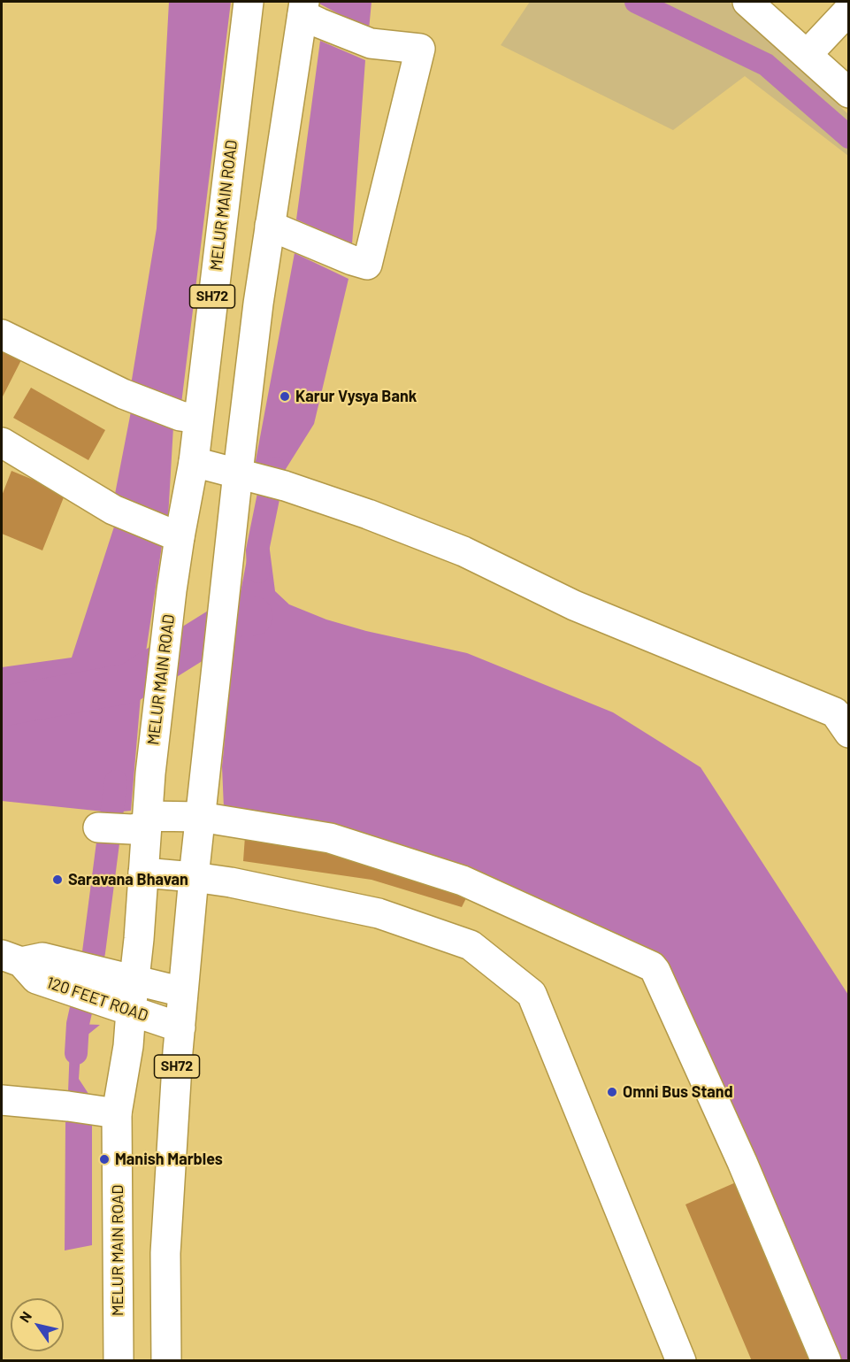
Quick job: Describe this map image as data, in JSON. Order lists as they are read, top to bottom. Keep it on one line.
{"streets":{"main road":["MELUR MAIN ROAD","SH72","120 FEET ROAD"]},"crossings":[["MELUR MAIN ROAD","120 FEET ROAD"],["SH72","120 FEET ROAD"]],"places":["Karur Vysya Bank","Saravana Bhavan","Omni Bus Stand","Manish Marbles"],"north":"top left"}
